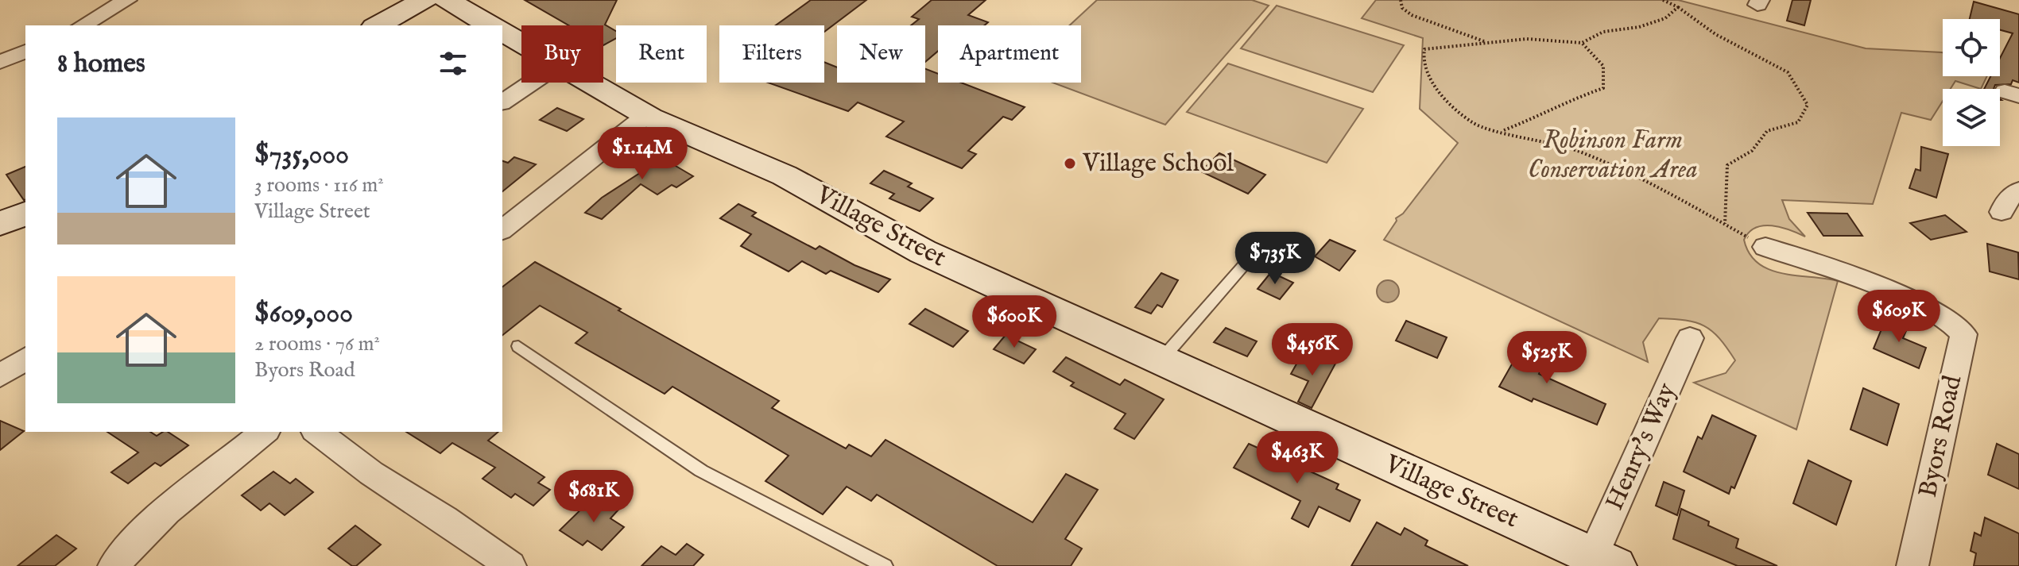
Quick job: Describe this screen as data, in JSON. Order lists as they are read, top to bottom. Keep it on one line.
{"streets":{"main road":["Village Street"],"street":["Byors Road","Henry's Way"]},"crossings":[["Village Street","Henry's Way"]],"parks":["Robinson Farm Conservation Area"],"places":["Village School"],"page":{"chip":["Buy","Rent","Filters","New","Apartment"],"heading":"8 homes","list":[{"name":"$735,000","note":"3 rooms · 116 m² · Village Street"},{"name":"$609,000","note":"2 rooms · 76 m² · Byors Road"}],"price":["$1.14M","$735K","$609K","$600K","$456K","$525K","$463K","$681K"]}}
